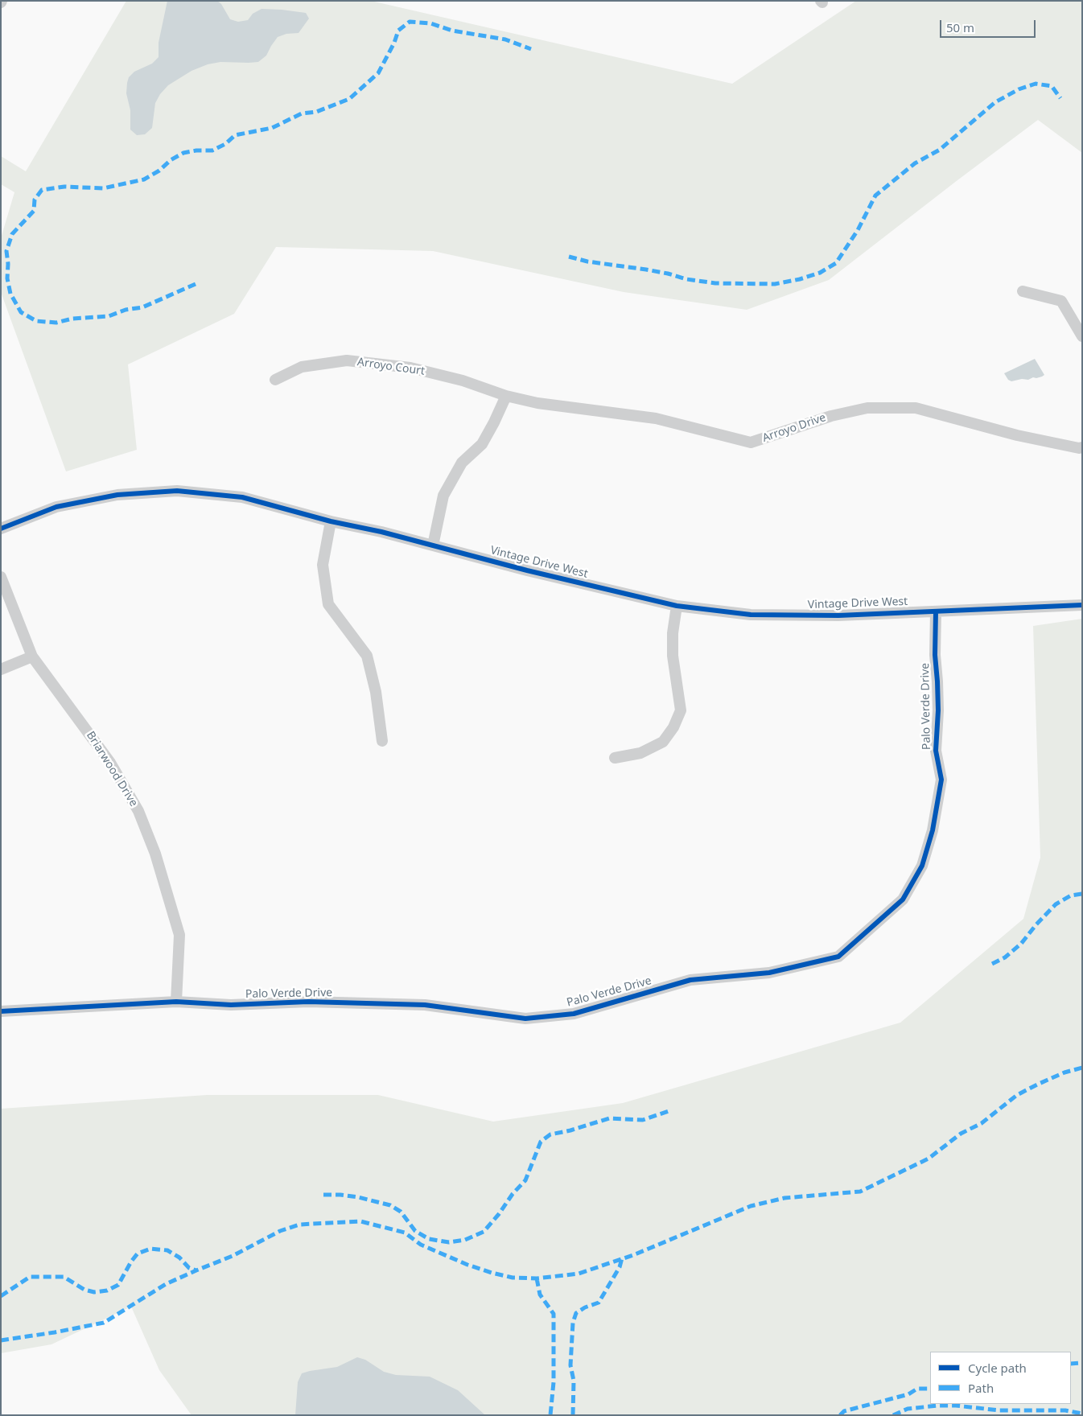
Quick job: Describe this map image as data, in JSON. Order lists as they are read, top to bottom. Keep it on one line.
{"streets":{"street":["Arroyo Court","Arroyo Drive","Vintage Drive West","Palo Verde Drive","Briarwood Drive"]},"crossings":[["Arroyo Court","Arroyo Drive"],["Vintage Drive West","Palo Verde Drive"],["Palo Verde Drive","Briarwood Drive"]],"legend":["Cycle path","Path"],"scale_bar":"50 m"}
